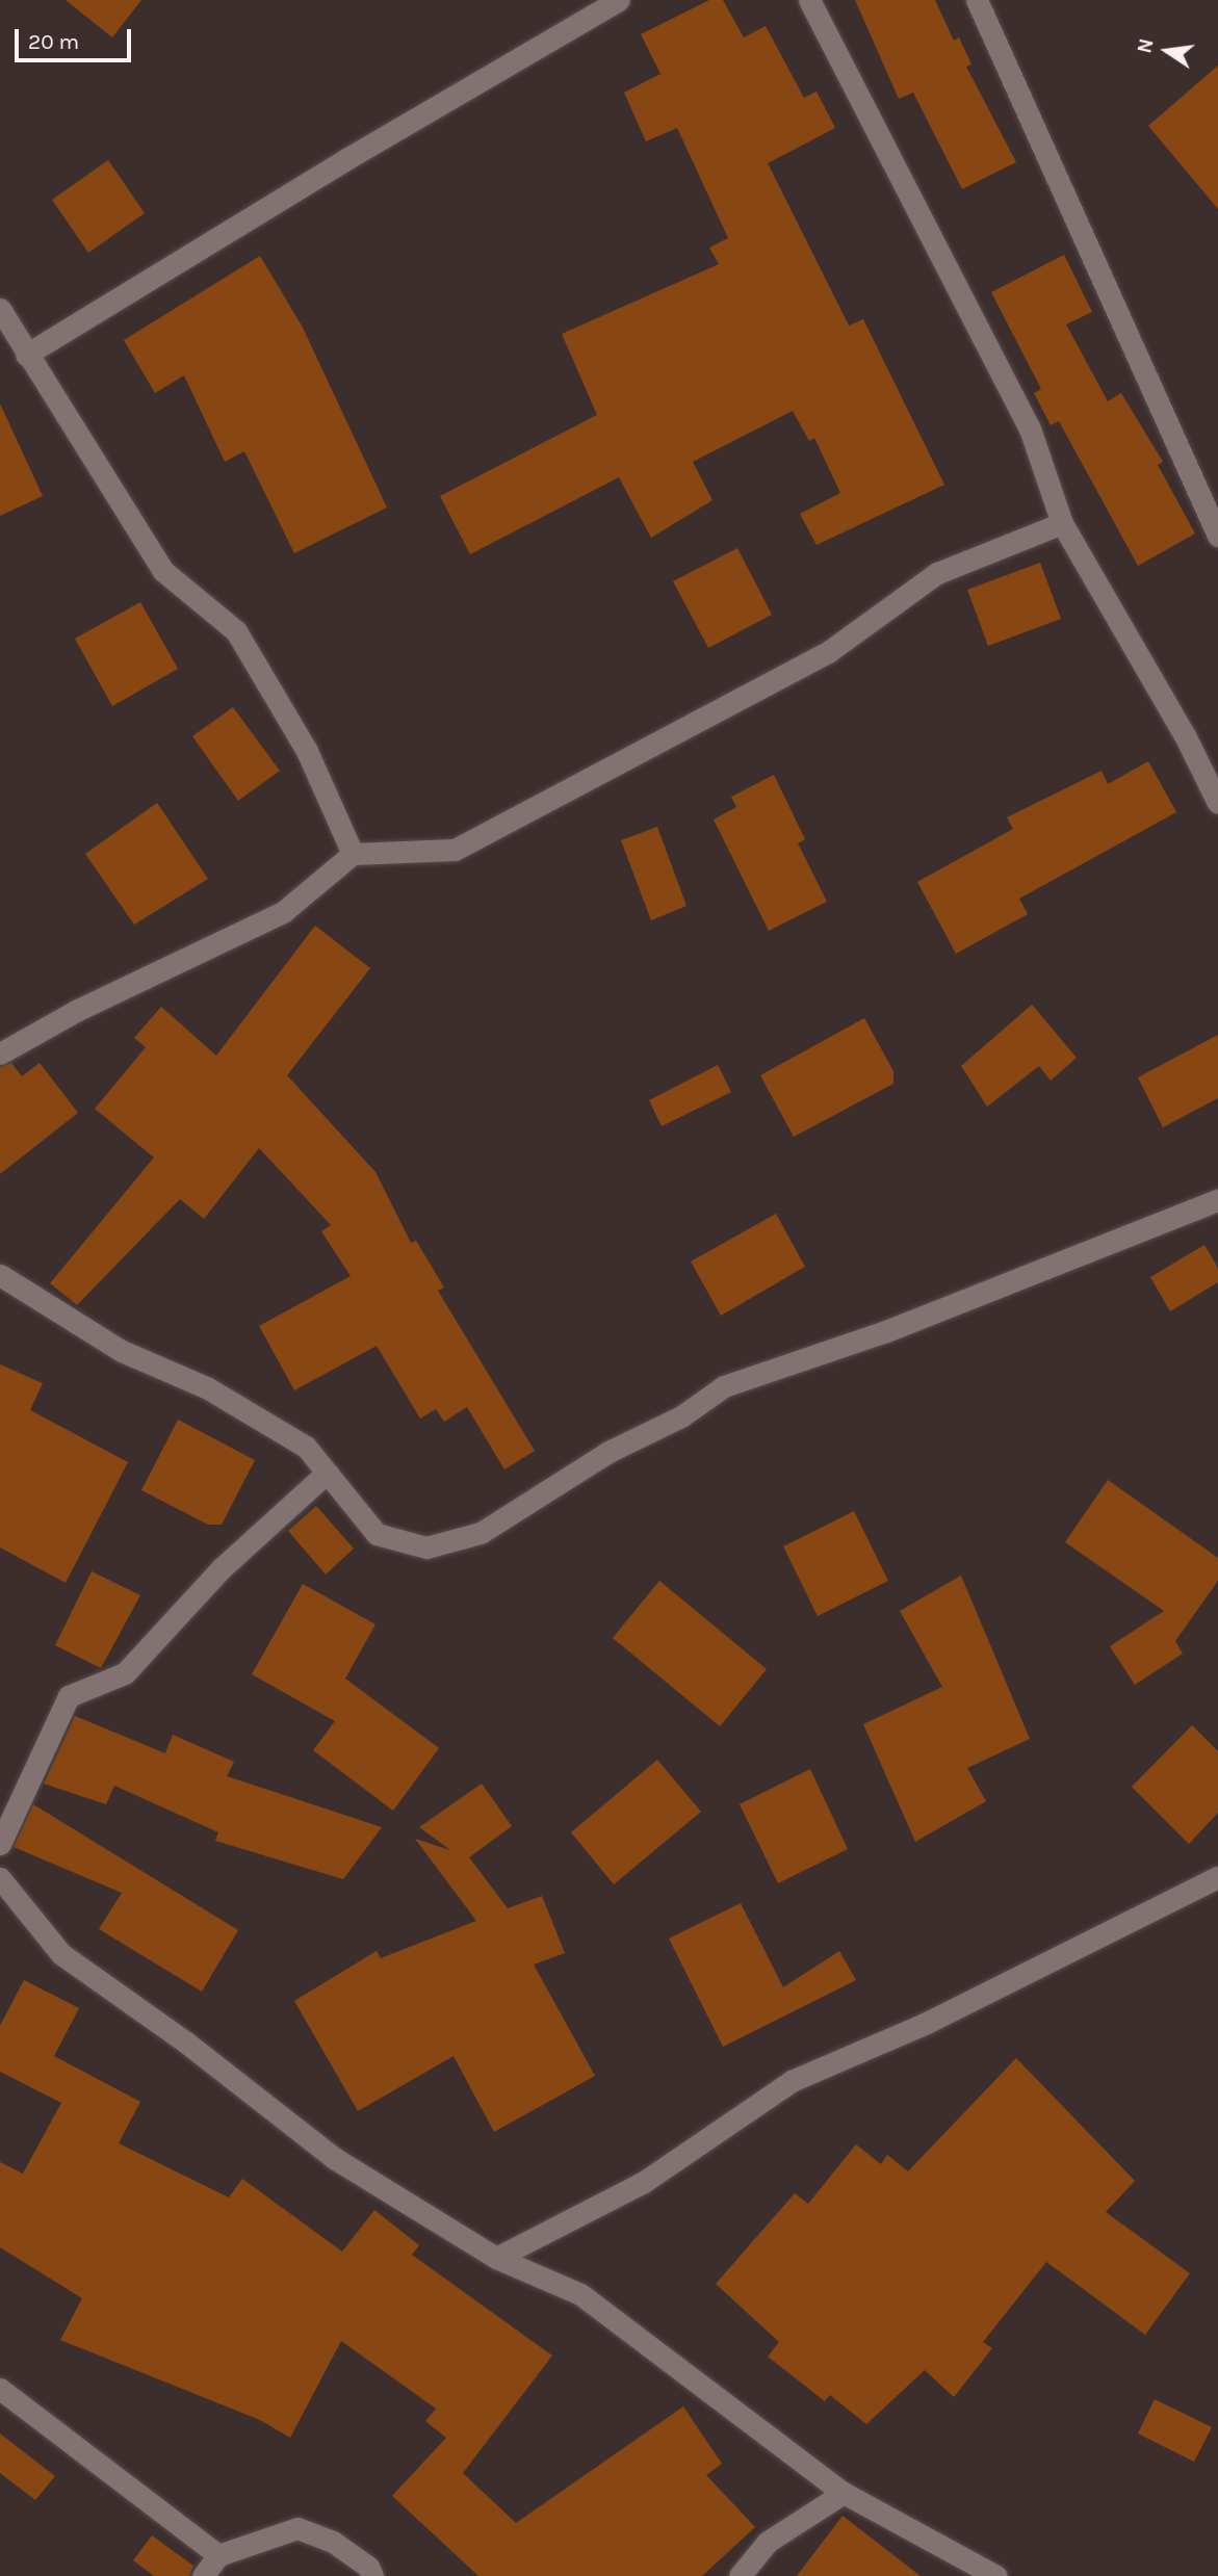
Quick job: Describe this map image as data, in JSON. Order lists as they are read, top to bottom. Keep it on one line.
{"scale_bar":"20 m","north":"left"}
